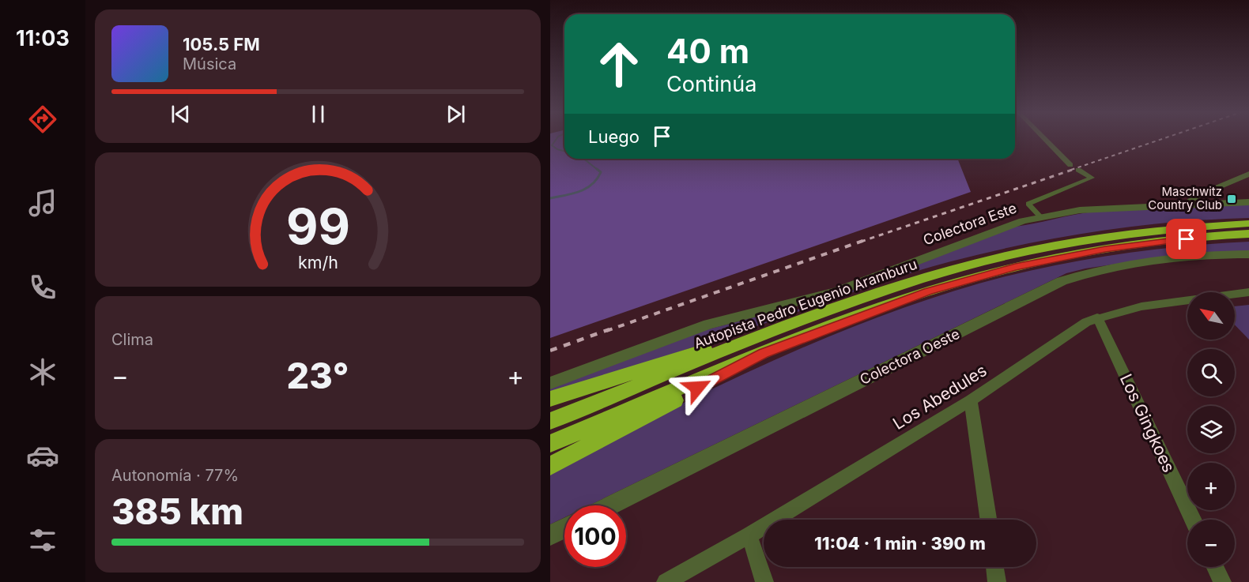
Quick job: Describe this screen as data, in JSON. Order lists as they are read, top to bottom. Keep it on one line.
{"streets":{"highway":["Autopista Pedro Eugenio Aramburu"],"street":["Colectora Este","Colectora Oeste","Los Abedules","Los Gingkoes"]},"crossings":[["Los Abedules","Los Gingkoes"]],"places":{"transit":["Maschwitz Country Club"]},"north":"top left","page":{"tabs":"11:03","turn":["40 m","Continúa"],"song":["105.5 FM","Música"],"then":"Luego","map_buttons":["+","−"],"tile":["Clima",["Autonomía · 77%","385 km"]],"heat":["−","23°","+"],"limit":"100","trip":"11:04 · 1 min · 390 m","gauge":["99","km/h"]}}
